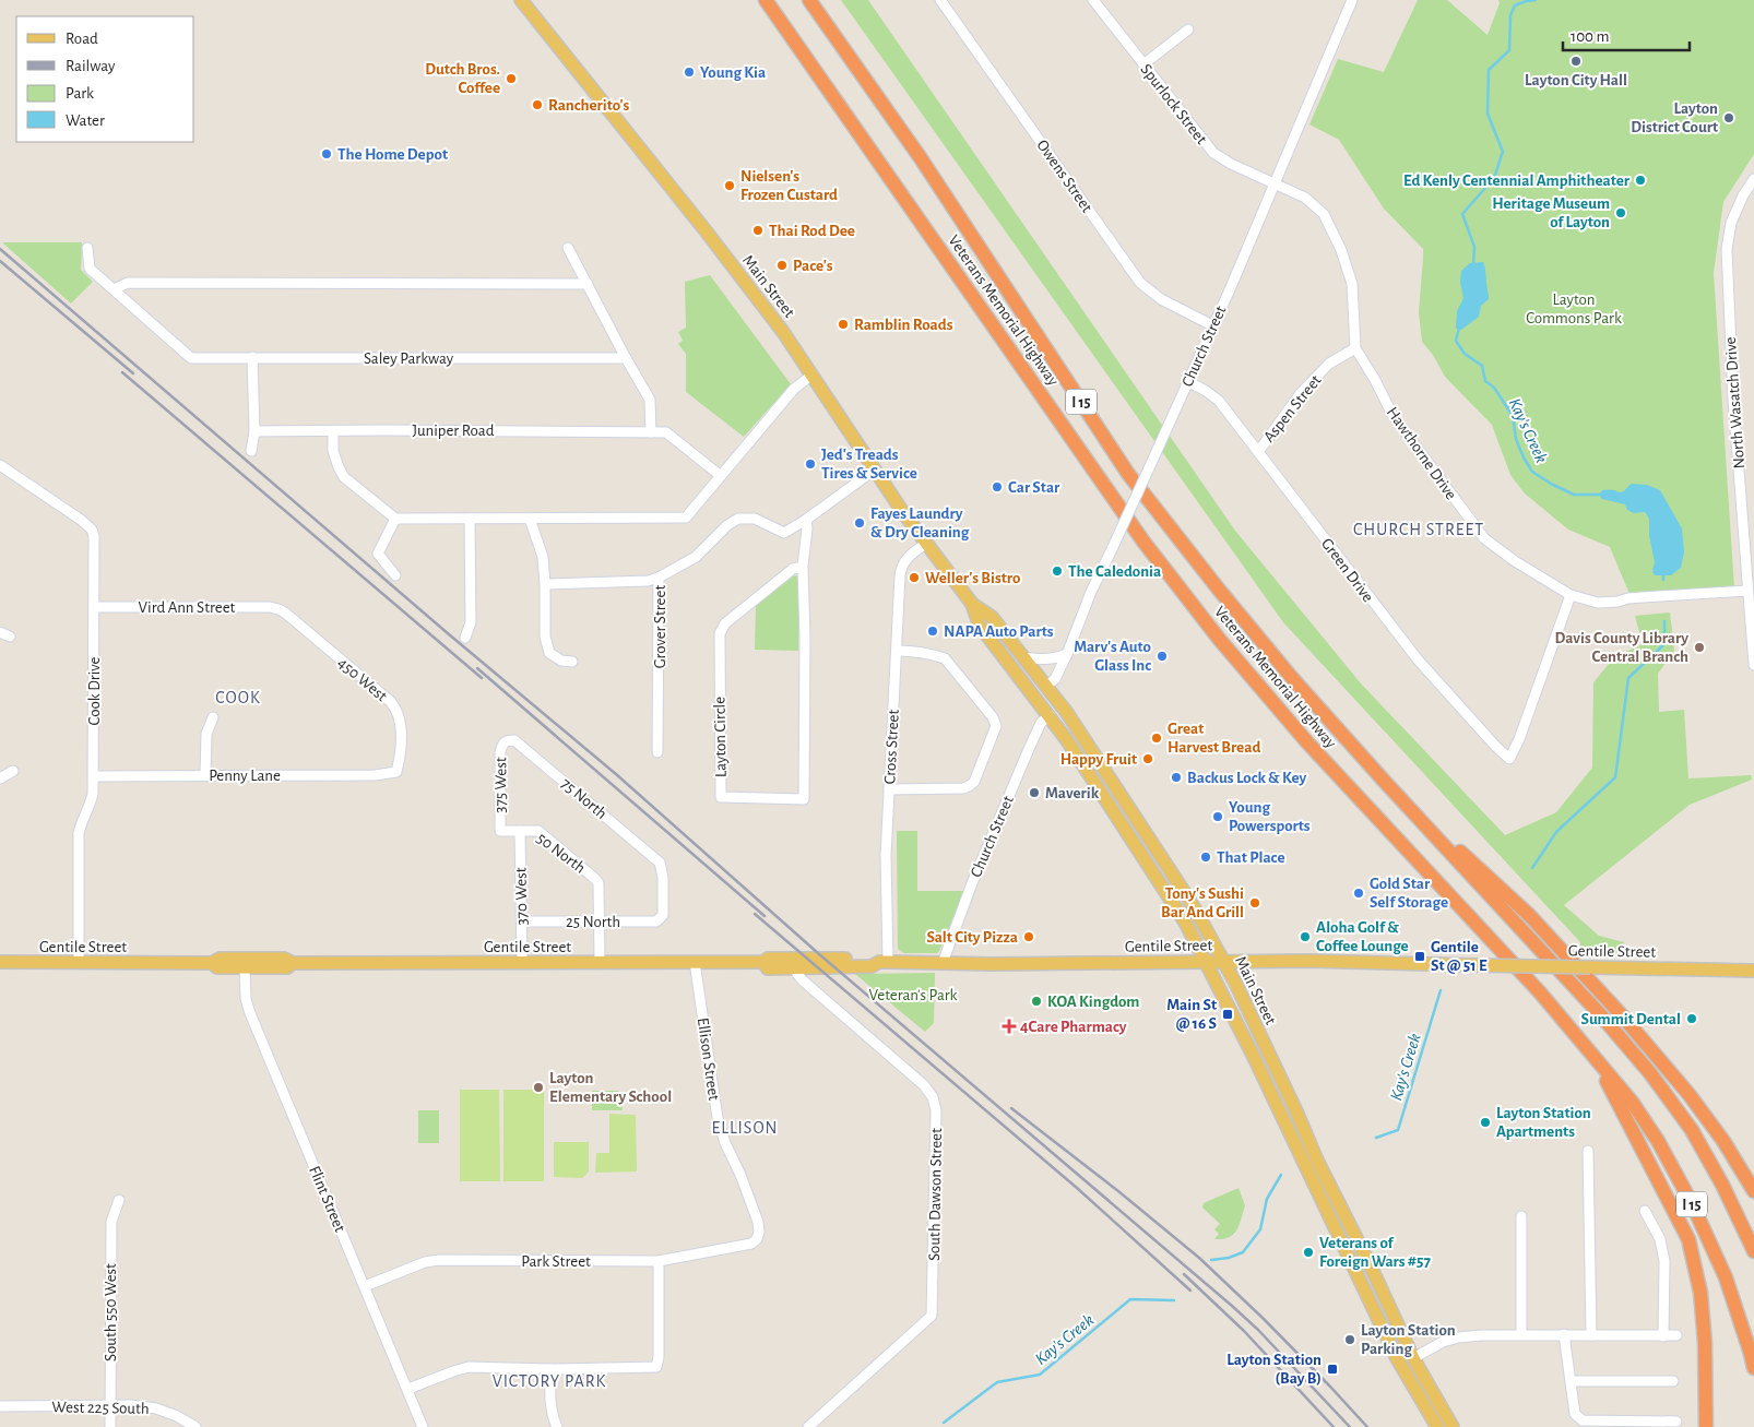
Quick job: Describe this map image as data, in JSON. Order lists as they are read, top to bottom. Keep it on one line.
{"streets":{"highway":["Veterans Memorial Highway","I 15"],"main road":["Main Street","Gentile Street"],"street":["Spurlock Street","Owens Street","Church Street","Saley Parkway","North Wasatch Drive","Aspen Street","Juniper Road","Hawthorne Drive","Green Drive","Vird Ann Street","Grover Street","450 West","Cook Drive","Layton Circle","Cross Street","Penny Lane","375 West","75 North","50 North","370 West","25 North","Ellison Street","South Dawson Street","Flint Street","Park Street","South 550 West","West 225 South"]},"crossings":[["Spurlock Street","Church Street"],["Spurlock Street","Hawthorne Drive"],["Owens Street","Church Street"],["Main Street","Church Street"],["Main Street","Cross Street"],["Main Street","Gentile Street"],["Church Street","Hawthorne Drive"],["Church Street","Green Drive"],["Church Street","Gentile Street"],["North Wasatch Drive","Hawthorne Drive"],["Aspen Street","Hawthorne Drive"],["Aspen Street","Green Drive"],["Hawthorne Drive","Green Drive"],["Vird Ann Street","450 West"],["Vird Ann Street","Cook Drive"],["Grover Street","Layton Circle"],["450 West","Penny Lane"],["Cook Drive","Penny Lane"],["Cook Drive","Gentile Street"],["Cross Street","Gentile Street"],["375 West","75 North"],["375 West","50 North"],["75 North","25 North"],["50 North","370 West"],["50 North","25 North"],["370 West","25 North"],["370 West","Gentile Street"],["Gentile Street","Ellison Street"],["Gentile Street","South Dawson Street"],["Gentile Street","Flint Street"],["Ellison Street","Park Street"],["Flint Street","Park Street"],["South 550 West","West 225 South"]],"districts":["CHURCH STREET","COOK","ELLISON","VICTORY PARK"],"water":["Kay's Creek"],"parks":["Layton Commons Park","Veteran's Park"],"places":{"other":["Layton City Hall","Young Kia","Dutch Bros. Coffee","Rancherito's","Layton District Court","The Home Depot","Ed Kenly Centennial Amphitheater","Nielsen's Frozen Custard","Heritage Museum of Layton","Thai Rod Dee","Pace's","Ramblin Roads","Jed's Treads Tires & Service","Car Star","Fayes Laundry & Dry Cleaning","The Caledonia","Weller's Bistro","NAPA Auto Parts","Davis County Library Central Branch","Marv's Auto Glass Inc","Great Harvest Bread","Happy Fruit","Backus Lock & Key","Maverik","Young Powersports","That Place","Gold Star Self Storage","Tony's Sushi Bar And Grill","Salt City Pizza","Aloha Golf & Coffee Lounge","KOA Kingdom","Summit Dental","Layton Elementary School","Layton Station Apartments","Veterans of Foreign Wars #57","Layton Station Parking"],"transit":["Gentile St @ 51 E","Main St @ 16 S","Layton Station (Bay B)"],"health":["4Care Pharmacy"]},"legend":["Road","Railway","Park","Water"],"scale_bar":"100 m"}
